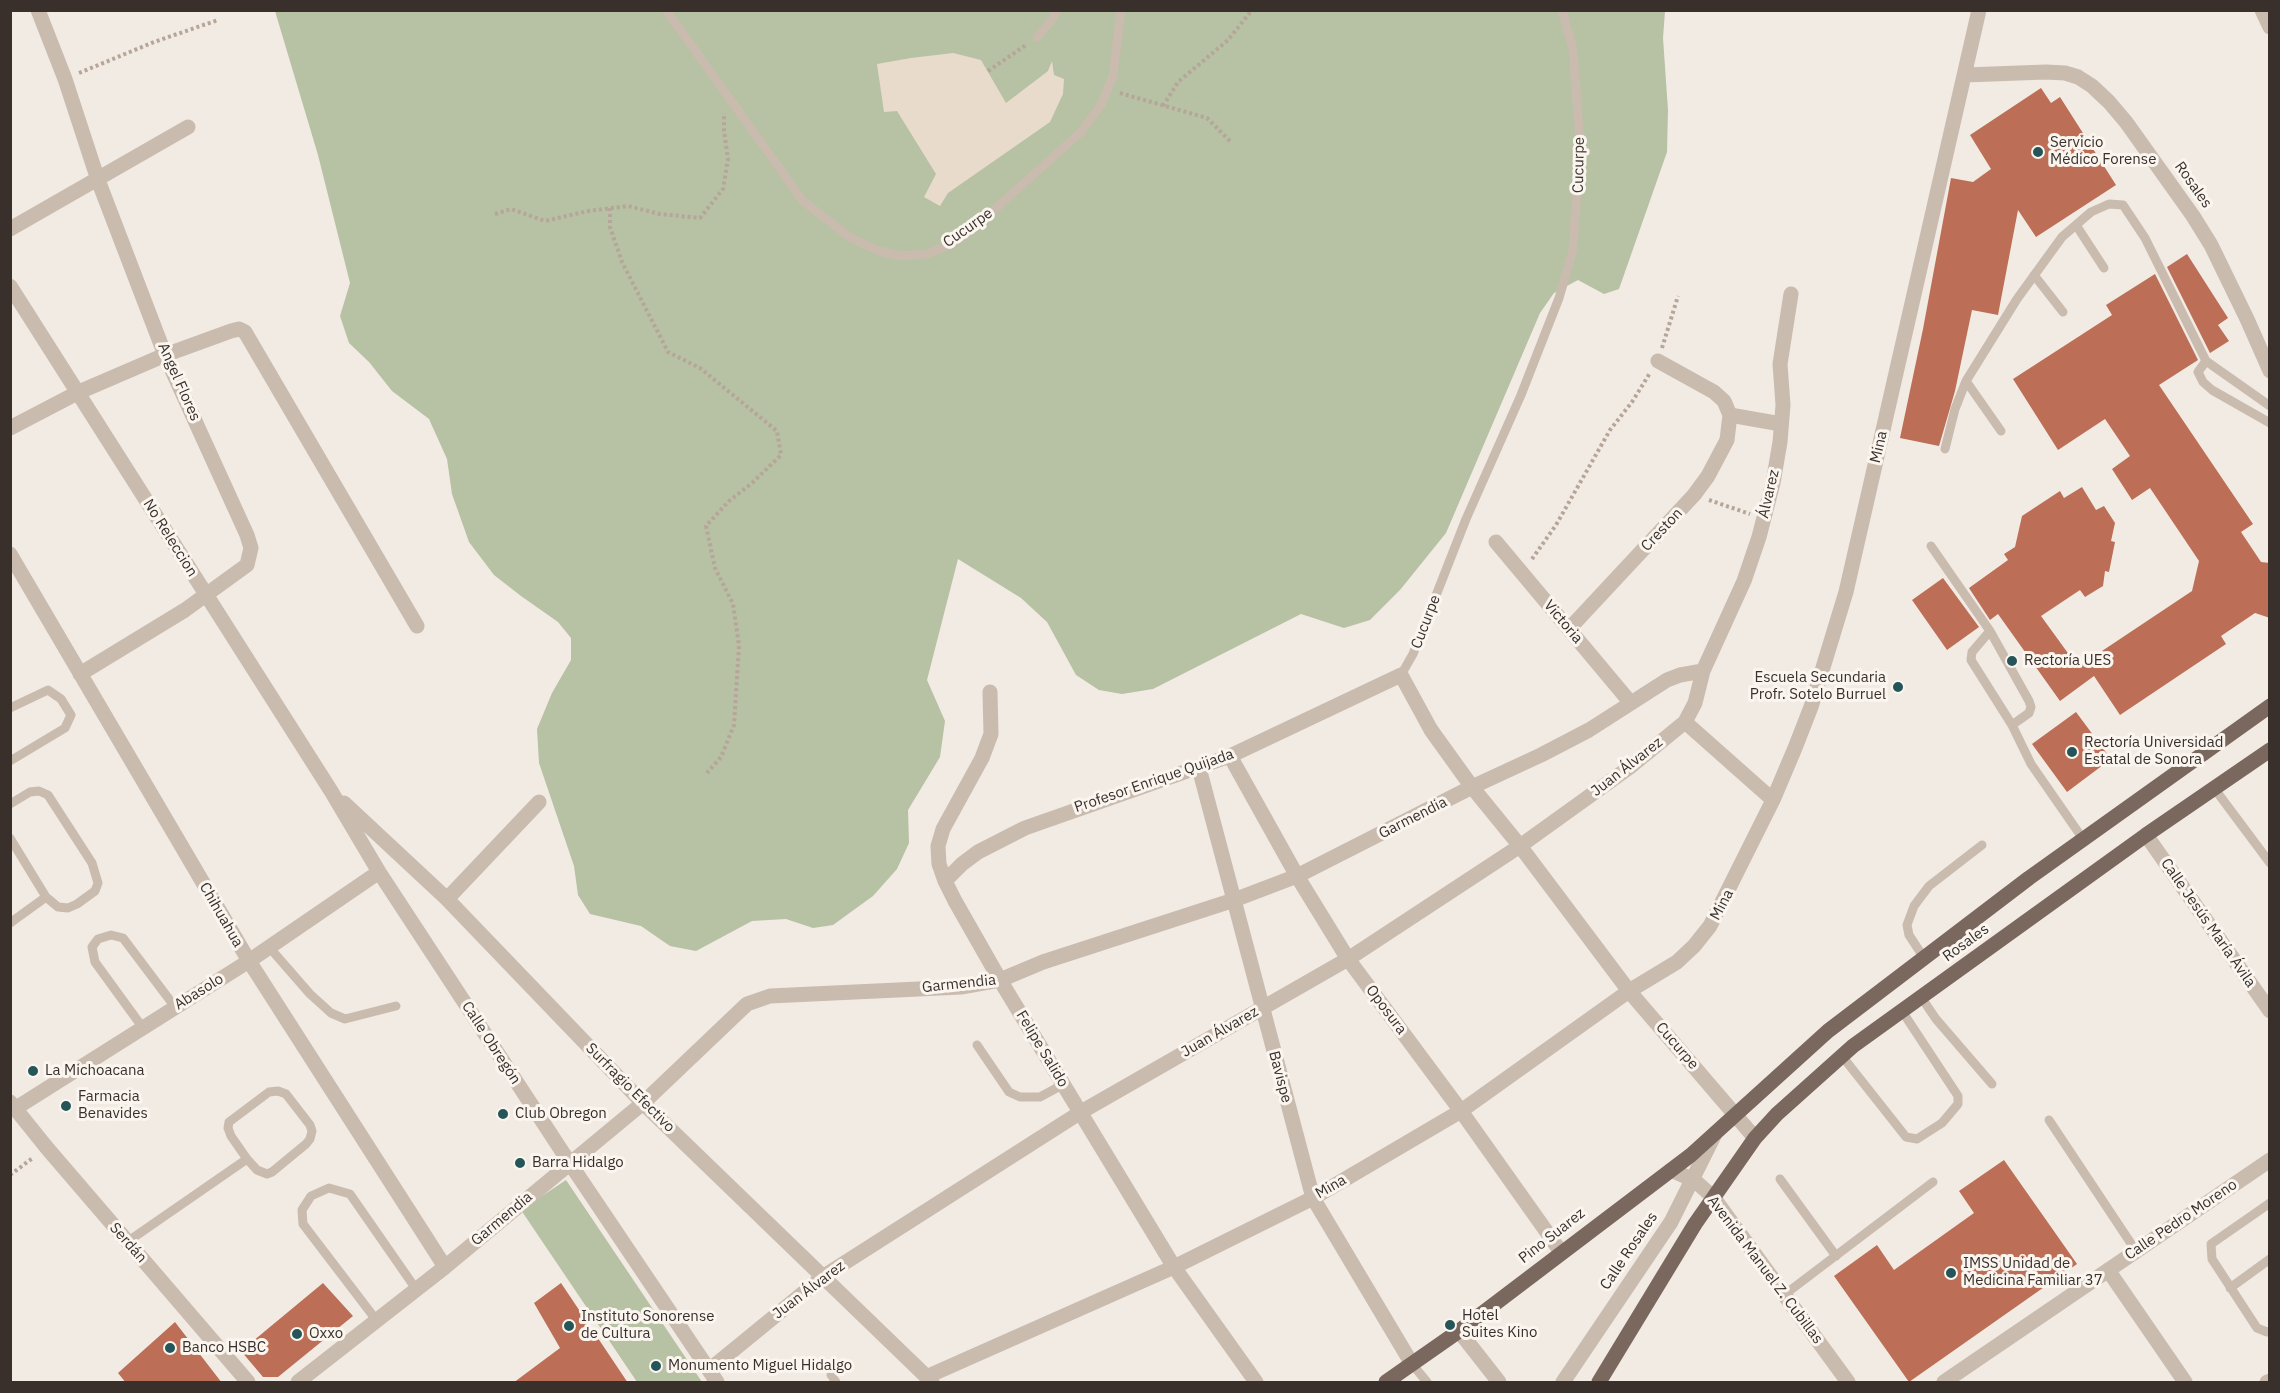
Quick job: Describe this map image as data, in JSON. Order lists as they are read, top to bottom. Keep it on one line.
{"streets":{"main road":["Rosales","Pino Suarez"],"street":["Cucurpe","Angel Flores","Mina","Álvarez","Creston","No Releccion","Victoria","Juan Álvarez","Profesor Enrique Quijada","Garmendia","Chihuahua","Calle Jesús María Ávila","Abasolo","Oposura","Calle Obregón","Felipe Salido","Bavispe","Surfragio Efectivo","Calle Pedro Moreno","Serdán","Calle Rosales","Avenida Manuel Z. Cubillas"]},"crossings":[["Cucurpe","Rosales"],["Cucurpe","Mina"],["Cucurpe","Juan Álvarez"],["Cucurpe","Profesor Enrique Quijada"],["Cucurpe","Garmendia"],["Cucurpe","Pino Suarez"],["Rosales","Mina"],["Rosales","Calle Jesús María Ávila"],["Rosales","Pino Suarez"],["Rosales","Avenida Manuel Z. Cubillas"],["Angel Flores","No Releccion"],["Angel Flores","Chihuahua"],["Mina","Oposura"],["Mina","Felipe Salido"],["Mina","Bavispe"],["Mina","Surfragio Efectivo"],["Álvarez","Juan Álvarez"],["Álvarez","Garmendia"],["Creston","Victoria"],["No Releccion","Calle Obregón"],["No Releccion","Surfragio Efectivo"],["Victoria","Garmendia"],["Juan Álvarez","Garmendia"],["Juan Álvarez","Oposura"],["Juan Álvarez","Calle Obregón"],["Juan Álvarez","Felipe Salido"],["Juan Álvarez","Bavispe"],["Juan Álvarez","Surfragio Efectivo"],["Profesor Enrique Quijada","Oposura"],["Profesor Enrique Quijada","Felipe Salido"],["Profesor Enrique Quijada","Bavispe"],["Garmendia","Chihuahua"],["Garmendia","Oposura"],["Garmendia","Calle Obregón"],["Garmendia","Felipe Salido"],["Garmendia","Bavispe"],["Garmendia","Surfragio Efectivo"],["Chihuahua","Abasolo"],["Abasolo","Calle Obregón"],["Abasolo","Serdán"],["Oposura","Pino Suarez"],["Calle Obregón","Surfragio Efectivo"],["Bavispe","Pino Suarez"],["Pino Suarez","Calle Rosales"],["Pino Suarez","Avenida Manuel Z. Cubillas"],["Calle Rosales","Avenida Manuel Z. Cubillas"]],"places":["Servicio Médico Forense","Rectoría UES","Escuela Secundaria Profr. Sotelo Burruel","Rectoría Universidad Estatal de Sonora","La Michoacana","Farmacia Benavides","Club Obregon","Barra Hidalgo","IMSS Unidad de Medicina Familiar 37","Hotel Suites Kino","Instituto Sonorense de Cultura","Oxxo","Banco HSBC","Monumento Miguel Hidalgo"]}
